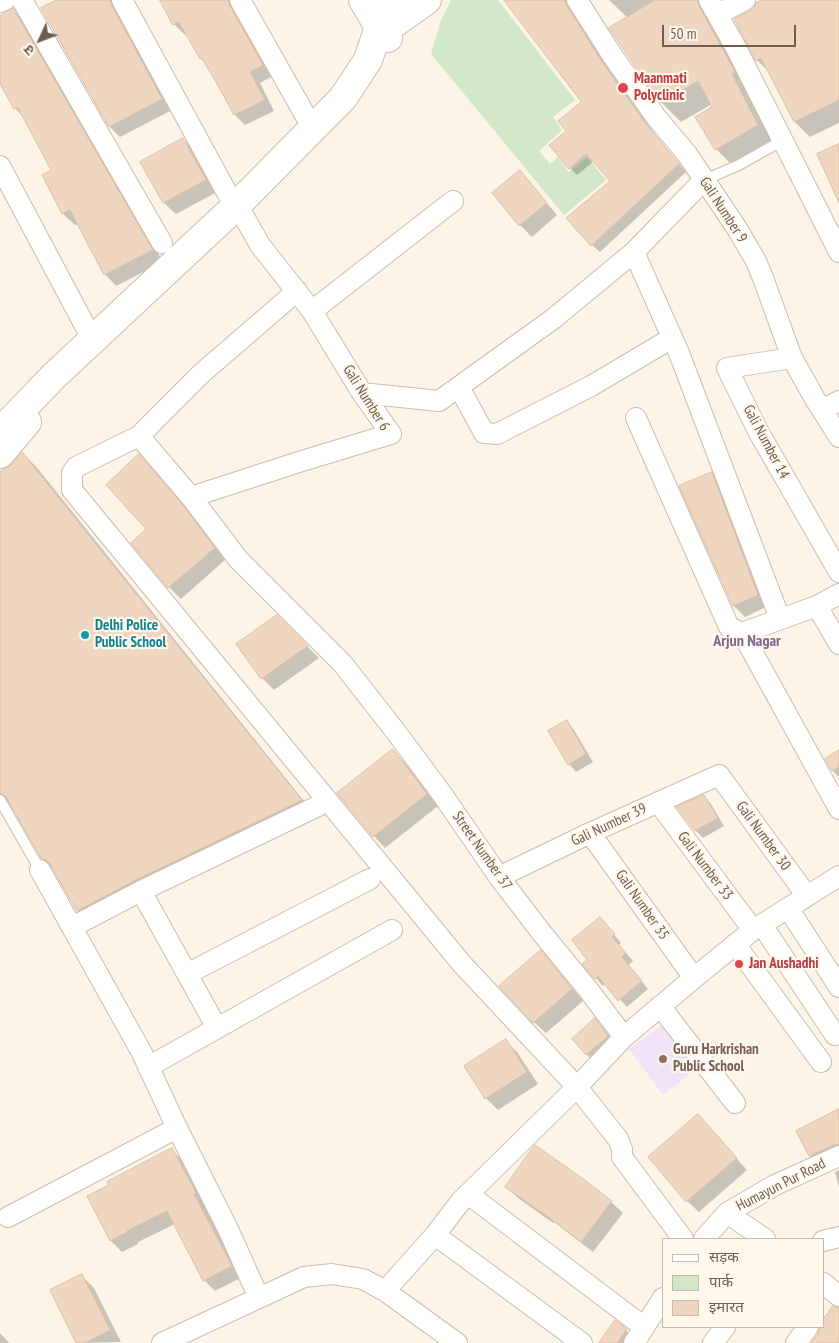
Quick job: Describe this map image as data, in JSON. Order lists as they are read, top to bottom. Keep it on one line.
{"streets":{"street":["Gali Number 9","Gali Number 6","Gali Number 14","Gali Number 39","Gali Number 30","Street Number 37","Gali Number 33","Gali Number 35","Humayun Pur Road"]},"crossings":[["Gali Number 9","Gali Number 14"],["Gali Number 6","Street Number 37"],["Gali Number 39","Gali Number 30"],["Gali Number 39","Street Number 37"],["Gali Number 39","Gali Number 33"],["Gali Number 39","Gali Number 35"]],"districts":["Arjun Nagar"],"places":["Maanmati Polyclinic","Delhi Police Public School","Jan Aushadhi","Guru Harkrishan Public School"],"legend":["सड़क","पार्क","इमारत"],"scale_bar":"50 m","north":"bottom left"}
